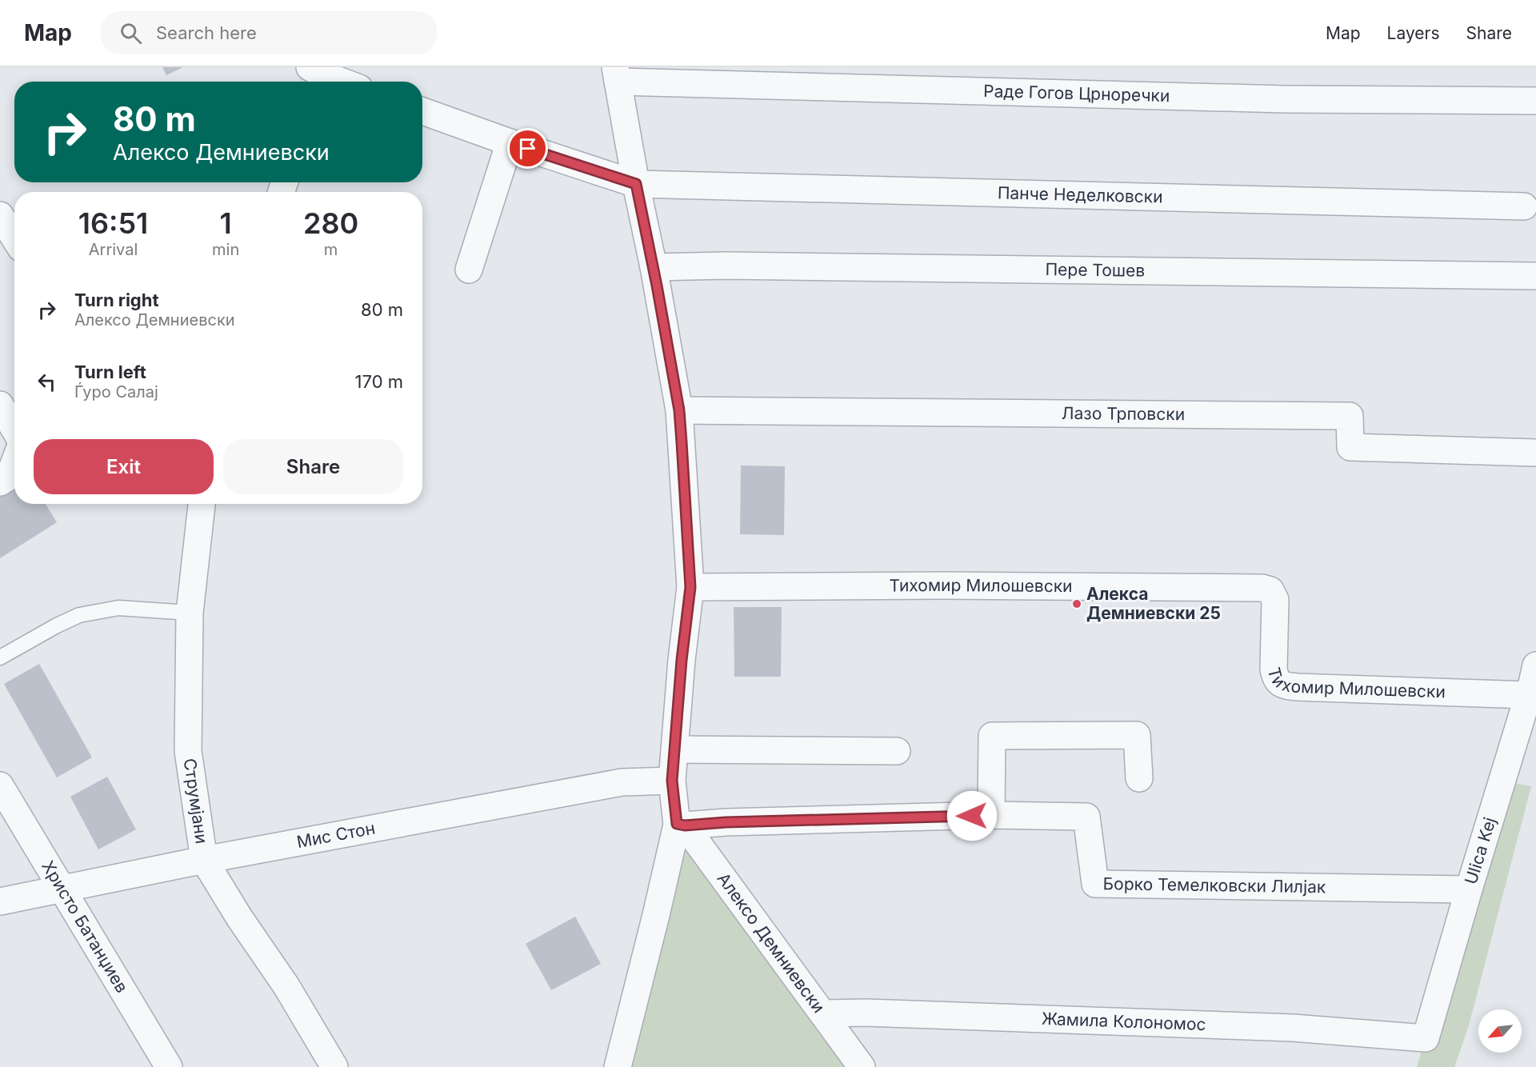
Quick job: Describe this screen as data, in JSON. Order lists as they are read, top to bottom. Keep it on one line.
{"streets":{"street":["Раде Гогов Црноречки","Панче Неделковски","Пере Тошев","Лазо Трповски","Тихомир Милошевски","Струмјани","Мис Стон","Ulica Kej","Борко Темелковски Лилјак","Христо Батанџиев","Алексо Демниевски","Жамила Колономос"]},"crossings":[["Тихомир Милошевски","Ulica Kej"],["Струмјани","Мис Стон"],["Мис Стон","Христо Батанџиев"],["Ulica Kej","Борко Темелковски Лилјак"],["Ulica Kej","Жамила Колономос"],["Борко Темелковски Лилјак","Алексо Демниевски"],["Алексо Демниевски","Жамила Колономос"]],"places":["Алекса Демниевски 25"],"north":"bottom left","page":{"header":"Map","search":"Search here","nav":["Map","Layers","Share"],"turn":["80 m","Алексо Демниевски"],"eta":["16:51","Arrival","1","min","280","m"],"list":[{"name":"Turn right","note":"Алексо Демниевски","value":"80 m"},{"name":"Turn left","note":"Ѓуро Салај","value":"170 m"}],"buttons":["Exit","Share"]}}
